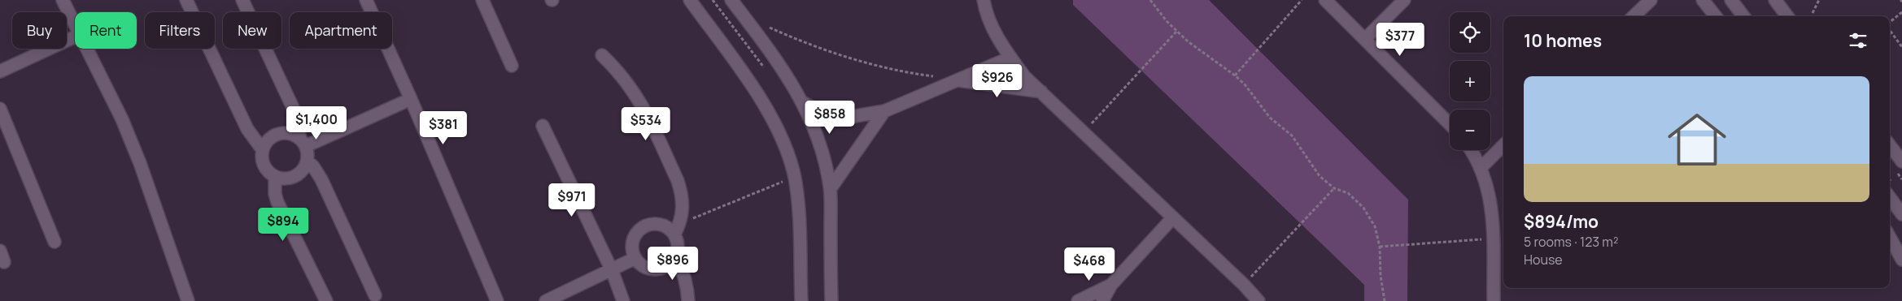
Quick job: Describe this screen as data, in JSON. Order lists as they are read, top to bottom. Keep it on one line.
{"page":{"map_buttons":["+","−"],"chip":["Buy","Rent","Filters","New","Apartment"],"heading":"10 homes","price":["$377","$926","$858","$1,400","$534","$381","$971","$894","$896","$468"],"list":[{"name":"$894/mo","note":"5 rooms · 123 m² · House"}]}}
